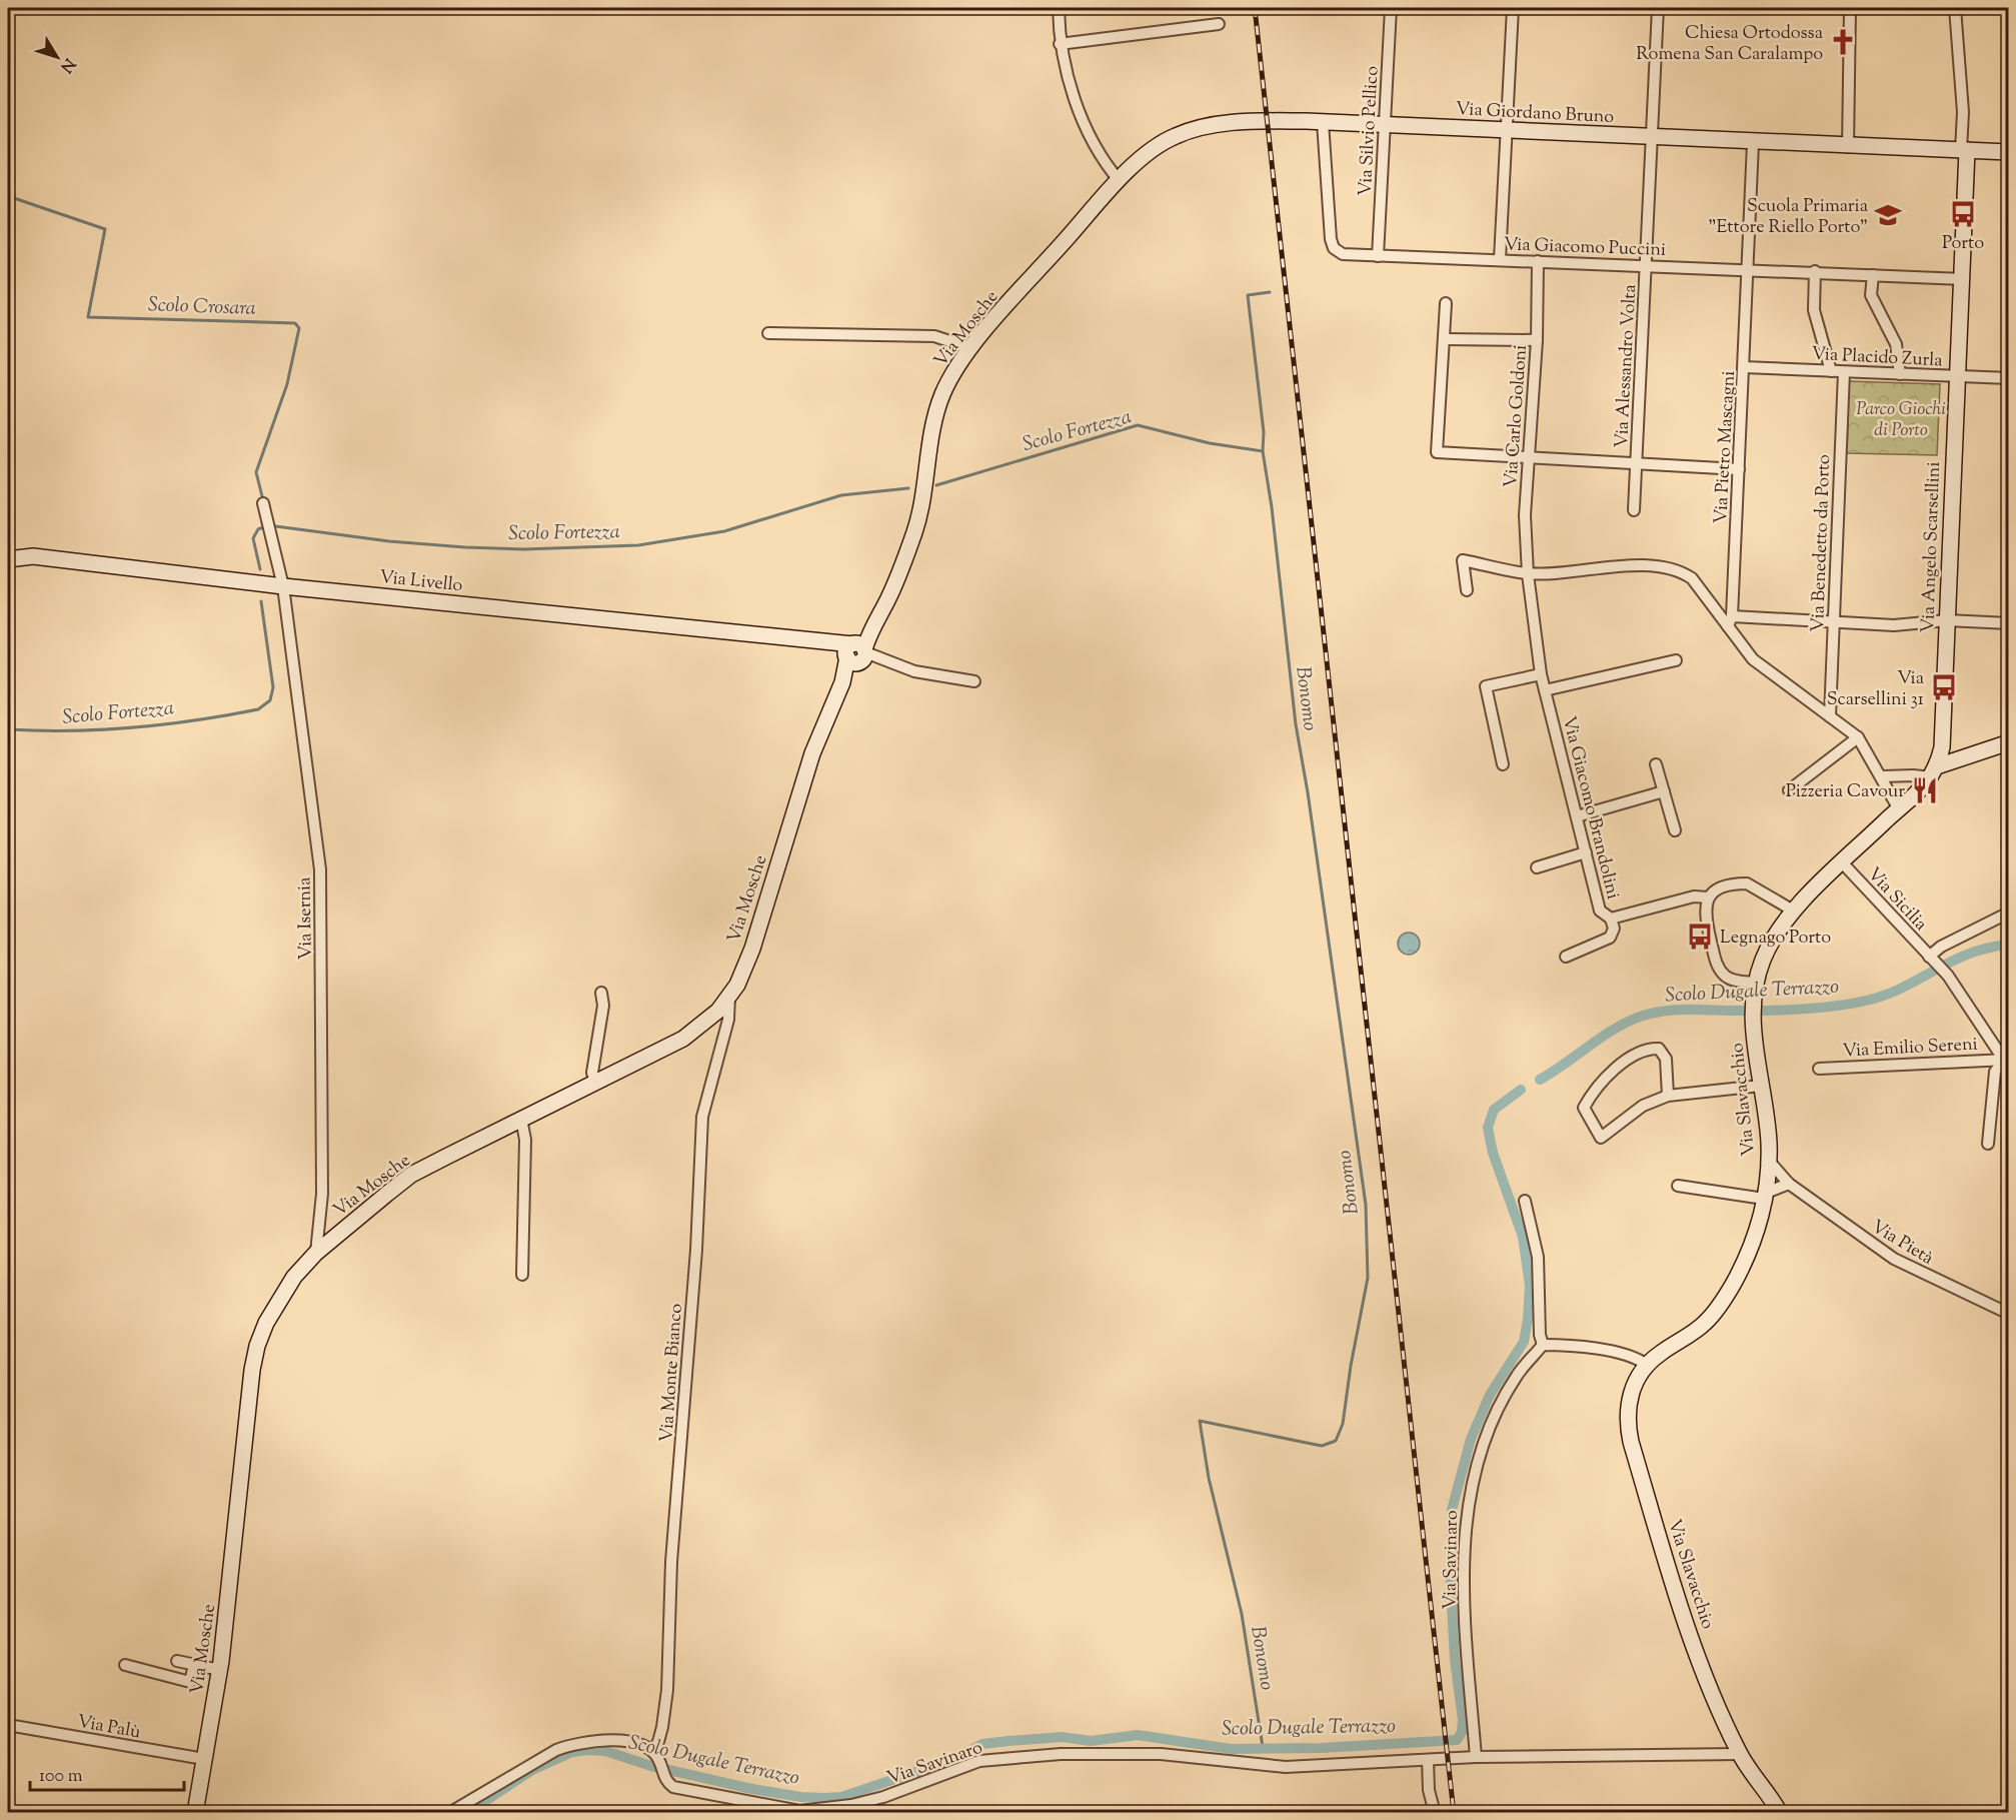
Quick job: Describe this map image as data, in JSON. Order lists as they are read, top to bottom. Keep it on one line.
{"streets":{"main road":["Via Giordano Bruno","Via Mosche","Via Angelo Scarsellini","Via Livello","Via Slavacchio"],"street":["Via Silvio Pellico","Via Giacomo Puccini","Via Placido Zurla","Via Alessandro Volta","Via Carlo Goldoni","Via Pietro Mascagni","Via Benedetto da Porto","Via Giacomo Brandolini","Via Sicilia","Via Isernia","Via Emilio Sereni","Via Pietà","Via Monte Bianco","Via Savinaro","Via Palù"]},"crossings":[["Via Giordano Bruno","Via Silvio Pellico"],["Via Giordano Bruno","Via Giacomo Puccini"],["Via Giordano Bruno","Via Mosche"],["Via Giordano Bruno","Via Alessandro Volta"],["Via Giordano Bruno","Via Pietro Mascagni"],["Via Giordano Bruno","Via Angelo Scarsellini"],["Via Silvio Pellico","Via Giacomo Puccini"],["Via Giacomo Puccini","Via Alessandro Volta"],["Via Giacomo Puccini","Via Carlo Goldoni"],["Via Giacomo Puccini","Via Pietro Mascagni"],["Via Giacomo Puccini","Via Angelo Scarsellini"],["Via Mosche","Via Livello"],["Via Mosche","Via Isernia"],["Via Mosche","Via Monte Bianco"],["Via Mosche","Via Palù"],["Via Placido Zurla","Via Pietro Mascagni"],["Via Placido Zurla","Via Benedetto da Porto"],["Via Placido Zurla","Via Angelo Scarsellini"],["Via Carlo Goldoni","Via Giacomo Brandolini"],["Via Angelo Scarsellini","Via Slavacchio"],["Via Livello","Via Isernia"],["Via Giacomo Brandolini","Via Slavacchio"],["Via Sicilia","Via Emilio Sereni"],["Via Sicilia","Via Slavacchio"],["Via Slavacchio","Via Pietà"],["Via Slavacchio","Via Savinaro"],["Via Monte Bianco","Via Savinaro"]],"water":["Scolo Crosara","Scolo Fortezza","Bonomo","Scolo Dugale Terrazzo"],"parks":["Parco Giochi di Porto"],"places":{"church":["Chiesa Ortodossa Romena San Caralampo"],"bus stop":["Porto","Via Scarsellini 31","Legnago Porto"],"school or university":["Scuola Primaria \"Ettore Riello Porto\""],"restaurant":["Pizzeria Cavour"]},"scale_bar":"100 m","north":"bottom right"}
